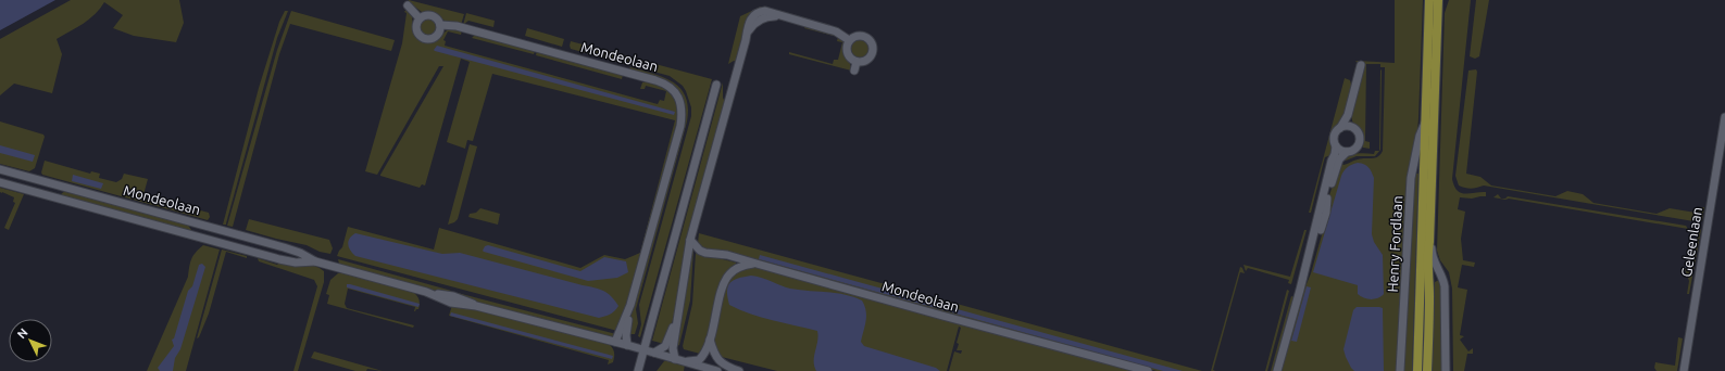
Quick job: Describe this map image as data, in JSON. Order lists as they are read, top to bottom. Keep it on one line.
{"streets":{"main road":["Henry Fordlaan"],"street":["Mondeolaan","Geleenlaan"]},"north":"top left"}
